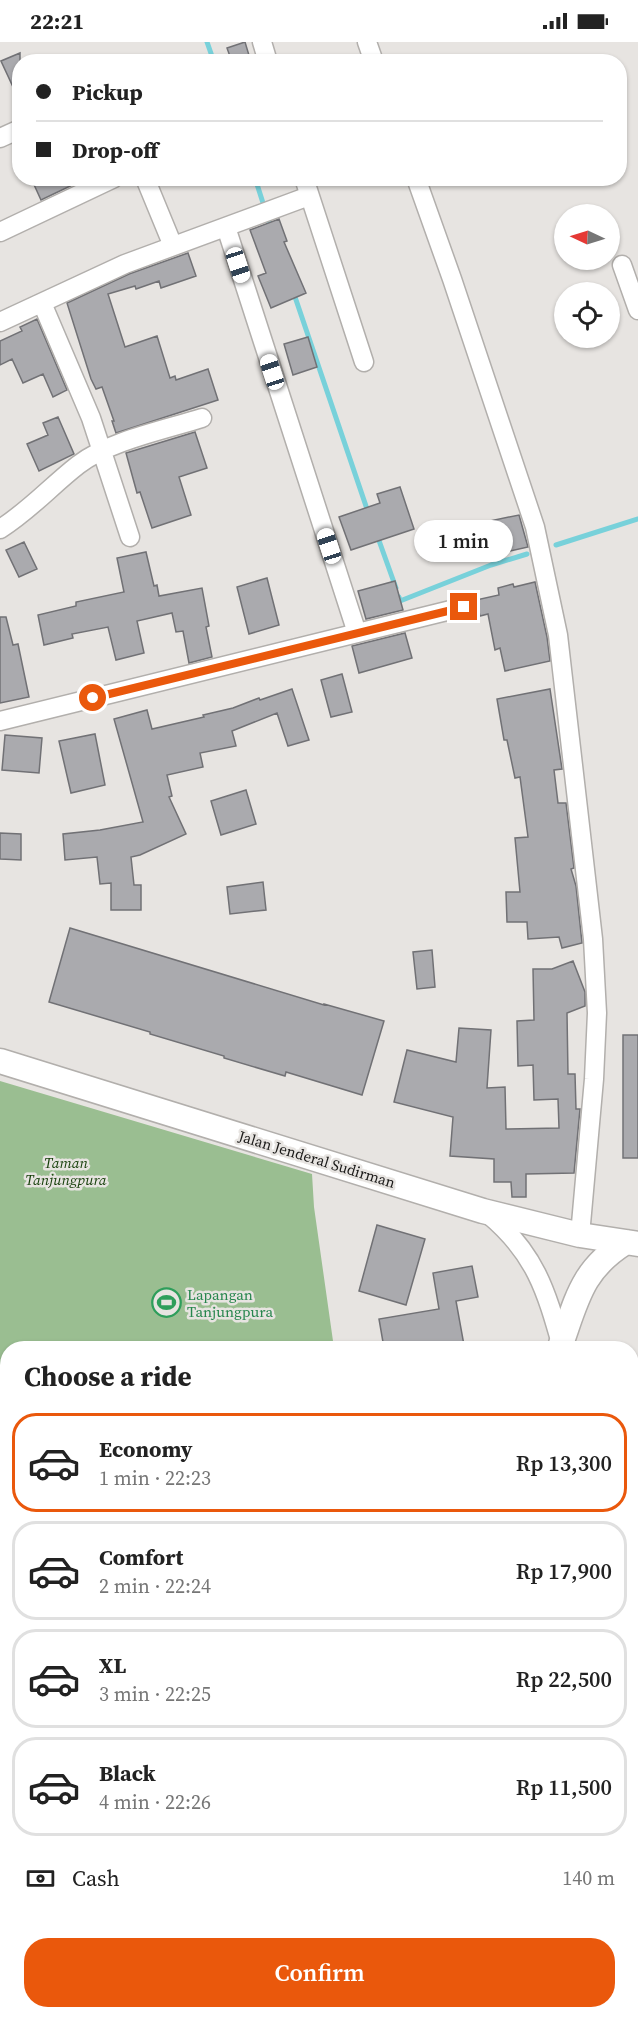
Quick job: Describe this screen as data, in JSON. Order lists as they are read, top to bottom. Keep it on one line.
{"streets":{"main road":["Jalan Jenderal Sudirman"]},"parks":["Taman Tanjungpura"],"places":{"sports":["Lapangan Tanjungpura"]},"north":"left","page":{"status":"22:21","banner":["Pickup","Drop-off"],"bubble":"1 min","heading":"Choose a ride","list":[{"name":"Economy","note":"1 min · 22:23","value":"Rp 13,300"},{"name":"Comfort","note":"2 min · 22:24","value":"Rp 17,900"},{"name":"XL","note":"3 min · 22:25","value":"Rp 22,500"},{"name":"Black","note":"4 min · 22:26","value":"Rp 11,500"}],"pay":["Cash","140 m"],"buttons":"Confirm"}}
